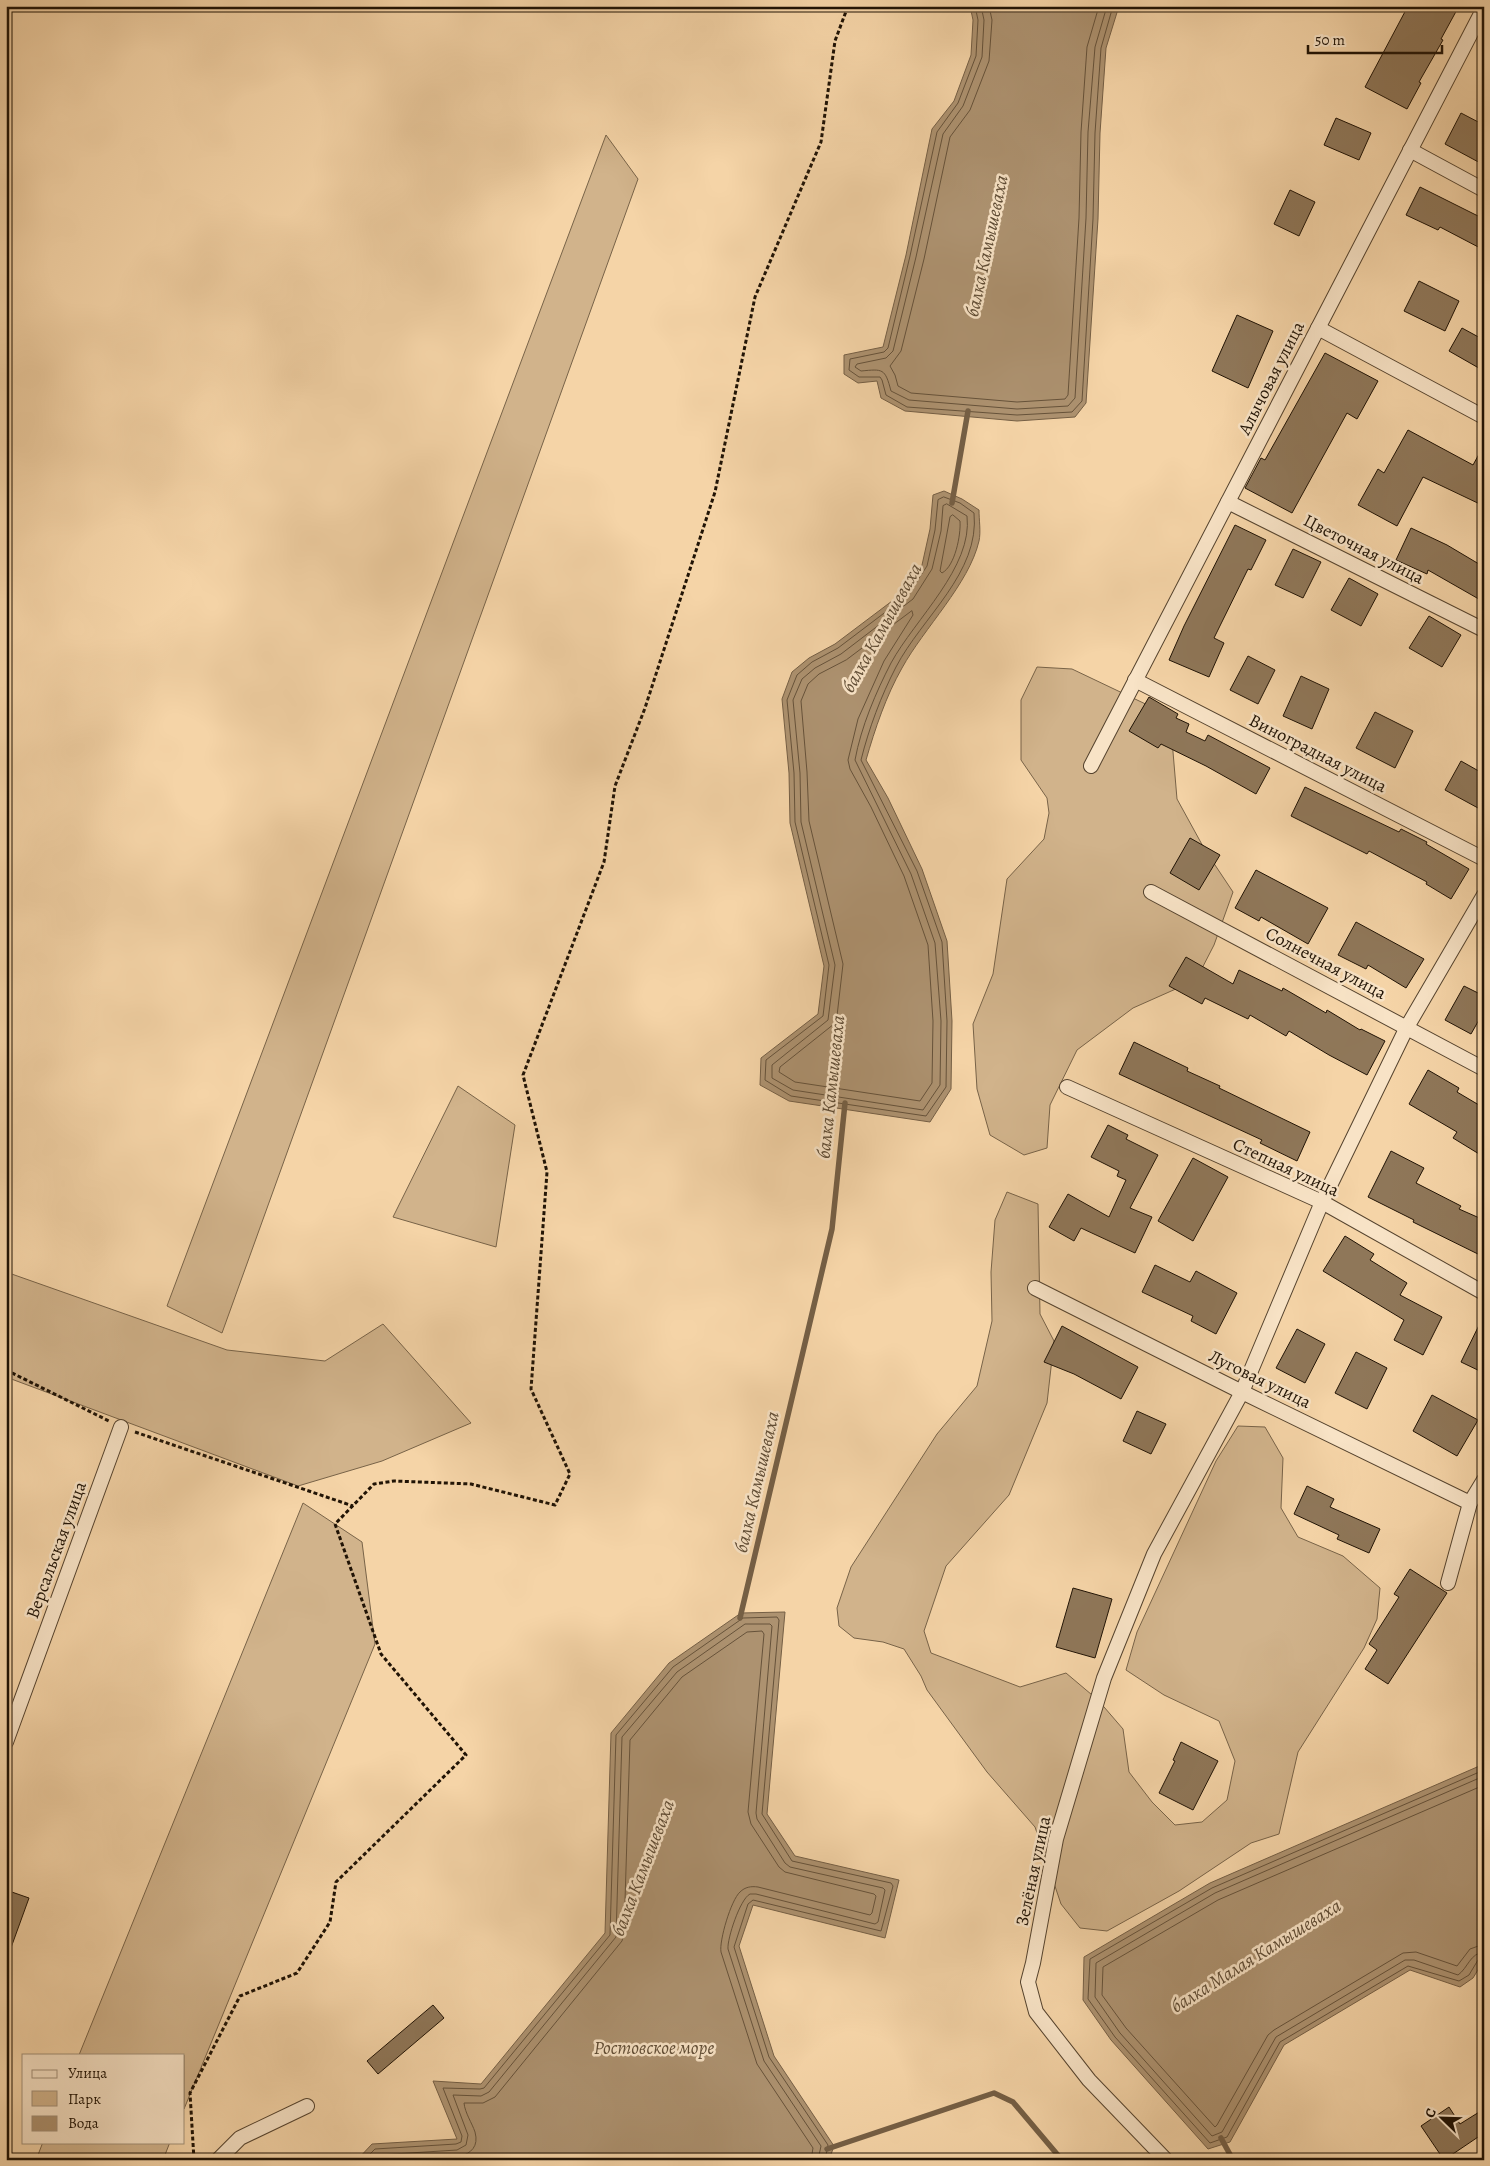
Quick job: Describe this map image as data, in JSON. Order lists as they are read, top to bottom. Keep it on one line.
{"streets":{"street":["Алычовая улица","Цветочная улица","Виноградная улица","Солнечная улица","Степная улица","Луговая улица","Версальская улица","Зелёная улица"]},"crossings":[["Алычовая улица","Цветочная улица"],["Алычовая улица","Виноградная улица"],["Солнечная улица","Зелёная улица"],["Степная улица","Зелёная улица"],["Луговая улица","Зелёная улица"]],"water":["балка Камышеваха","балка Малая Камышеваха","Ростовское море"],"legend":["Улица","Парк","Вода"],"scale_bar":"50 m","north":"top left"}
